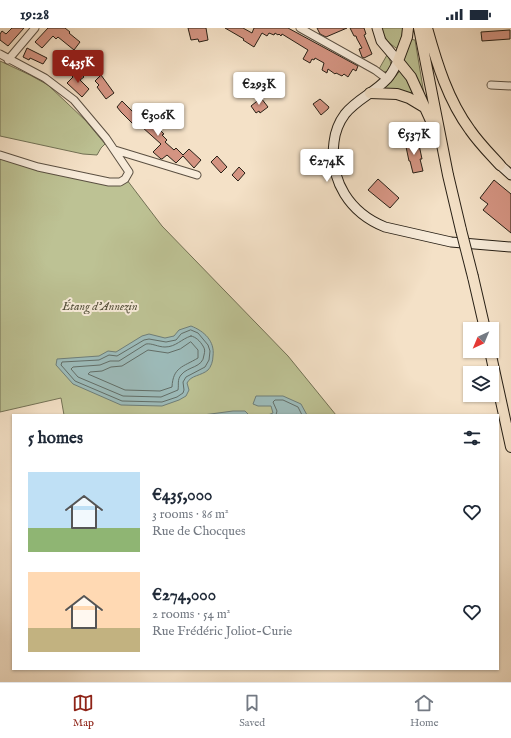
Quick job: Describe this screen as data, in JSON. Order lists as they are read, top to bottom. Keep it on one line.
{"parks":["Étang d’Annezin"],"north":"bottom left","page":{"status":"19:28","price":["€435K","€293K","€306K","€537K","€274K"],"heading":"5 homes","list":[{"name":"€435,000","note":"3 rooms · 86 m² · Rue de Chocques"},{"name":"€274,000","note":"2 rooms · 54 m² · Rue Frédéric Joliot-Curie"}],"tabs":["Map","Saved","Home"]}}
